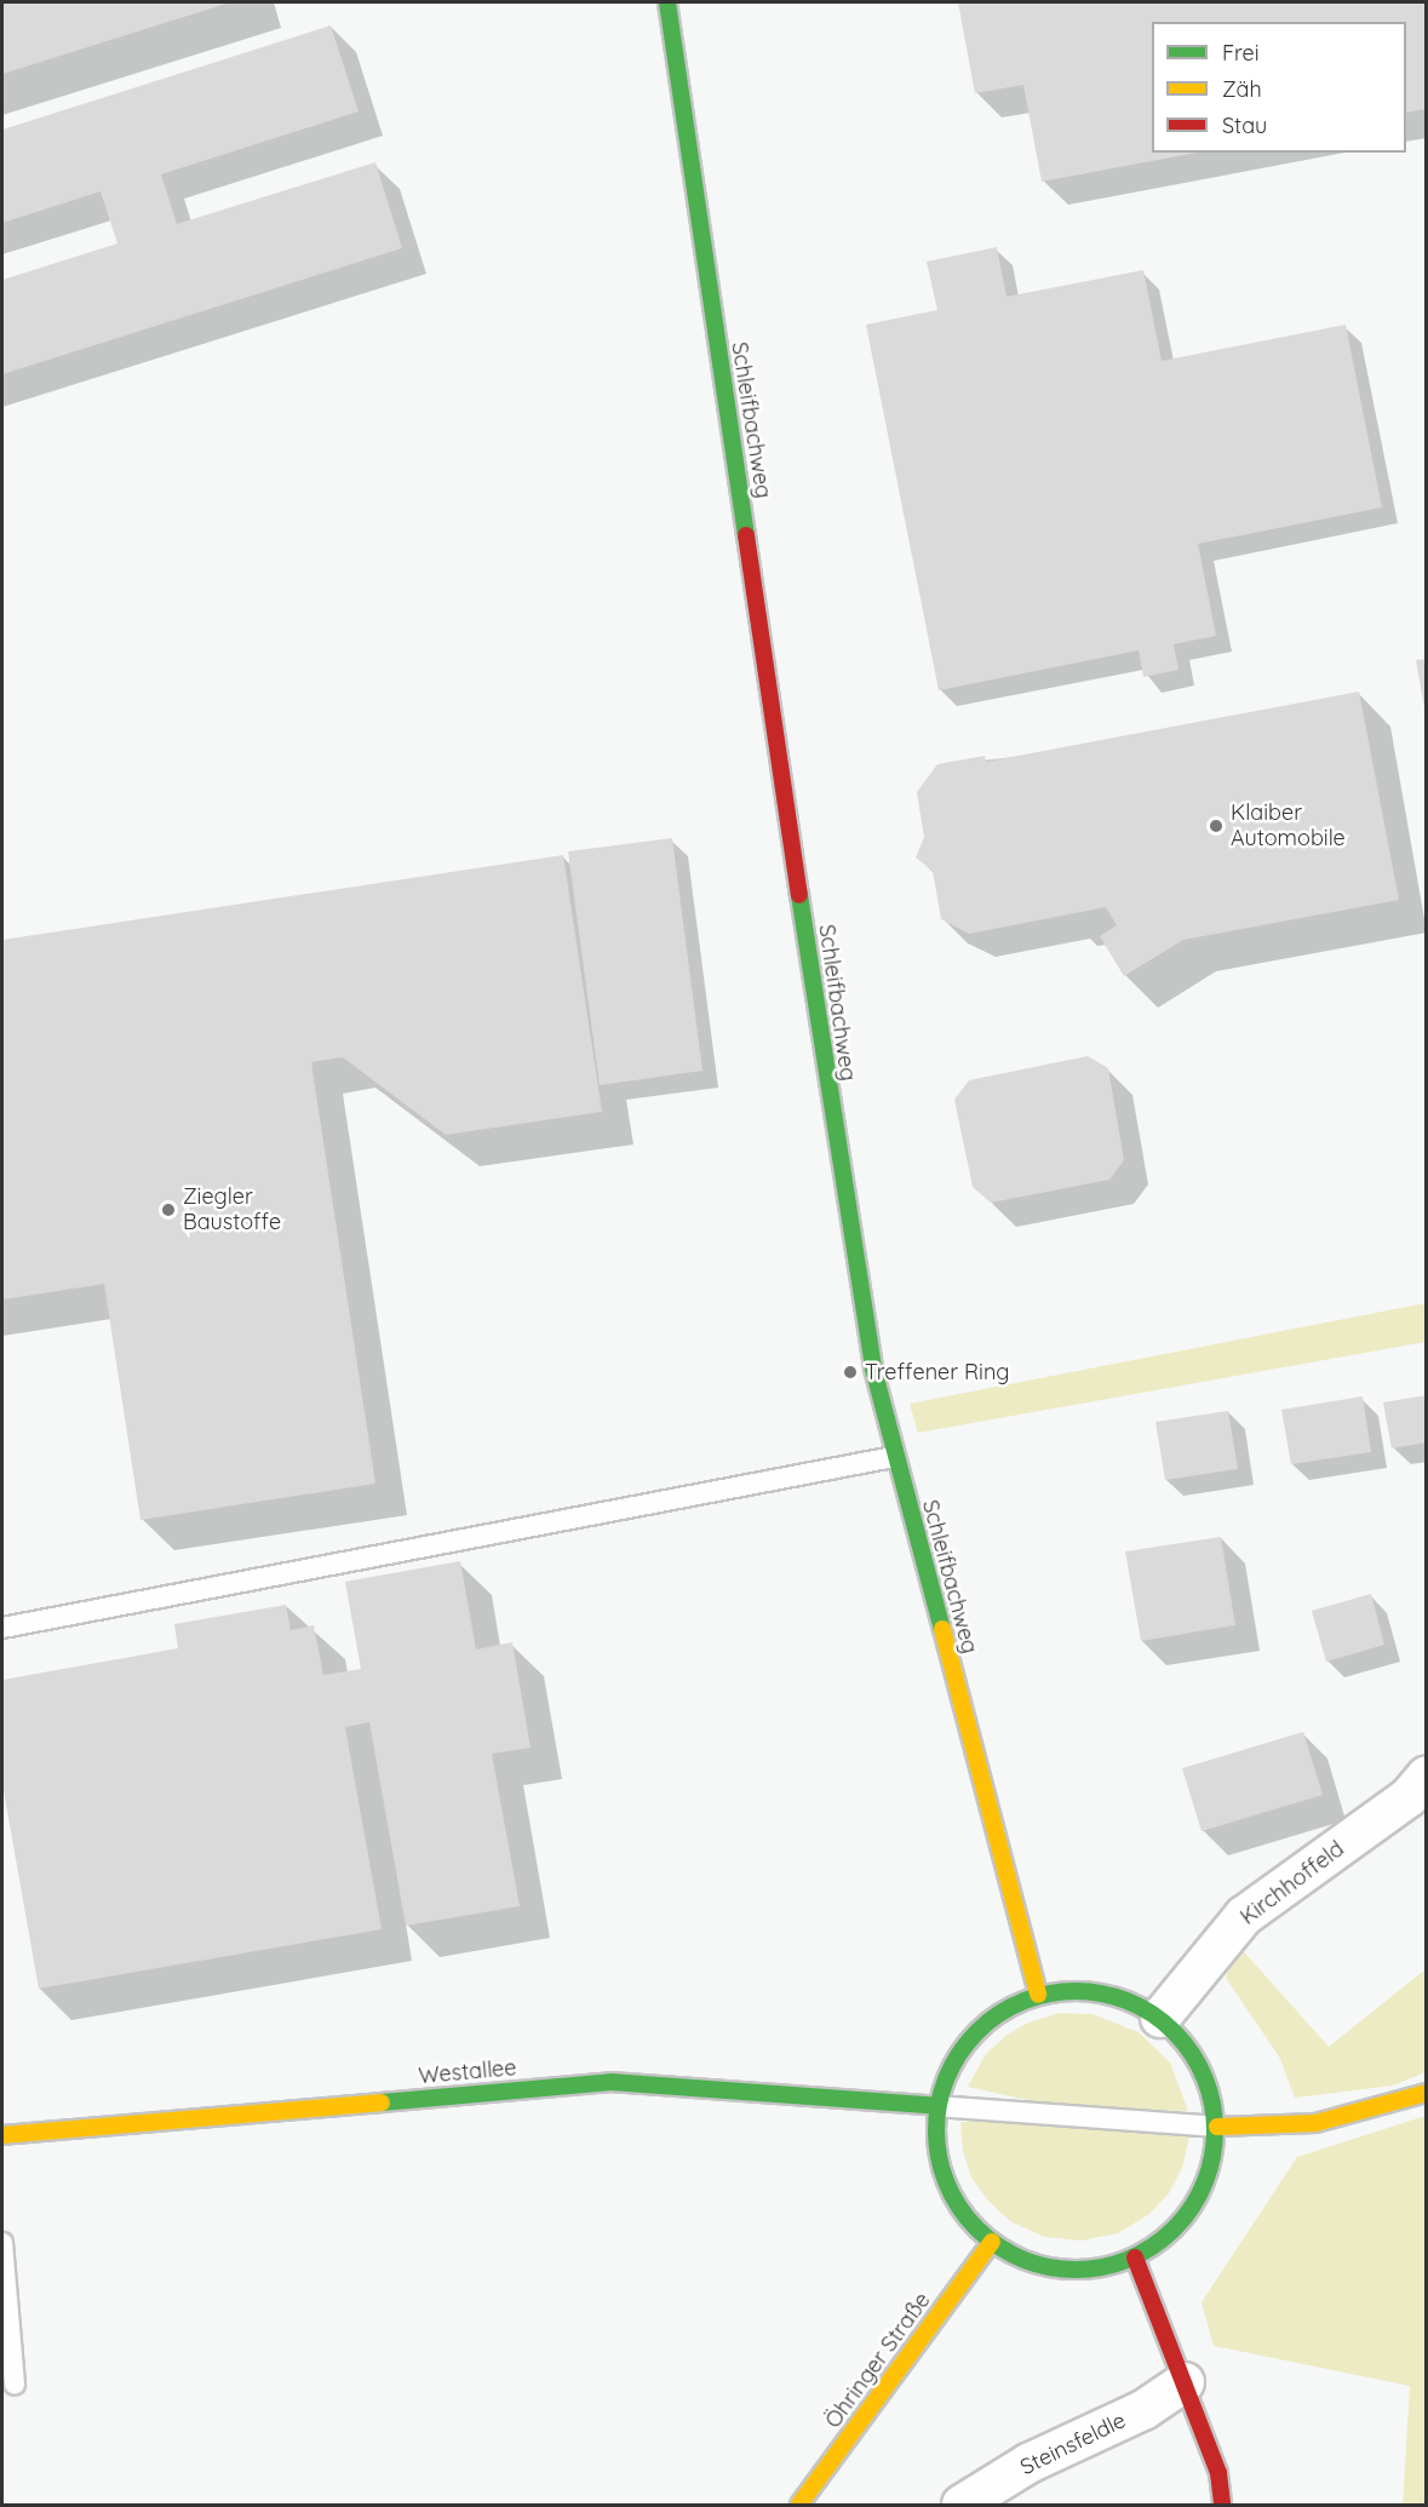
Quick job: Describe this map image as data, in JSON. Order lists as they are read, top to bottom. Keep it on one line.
{"streets":{"main road":["Schleifbachweg","Westallee","Öhringer Straße"],"street":["Kirchhoffeld","Steinsfeldle"]},"places":["Klaiber Automobile","Ziegler Baustoffe","Treffener Ring"],"legend":["Frei","Zäh","Stau"]}
